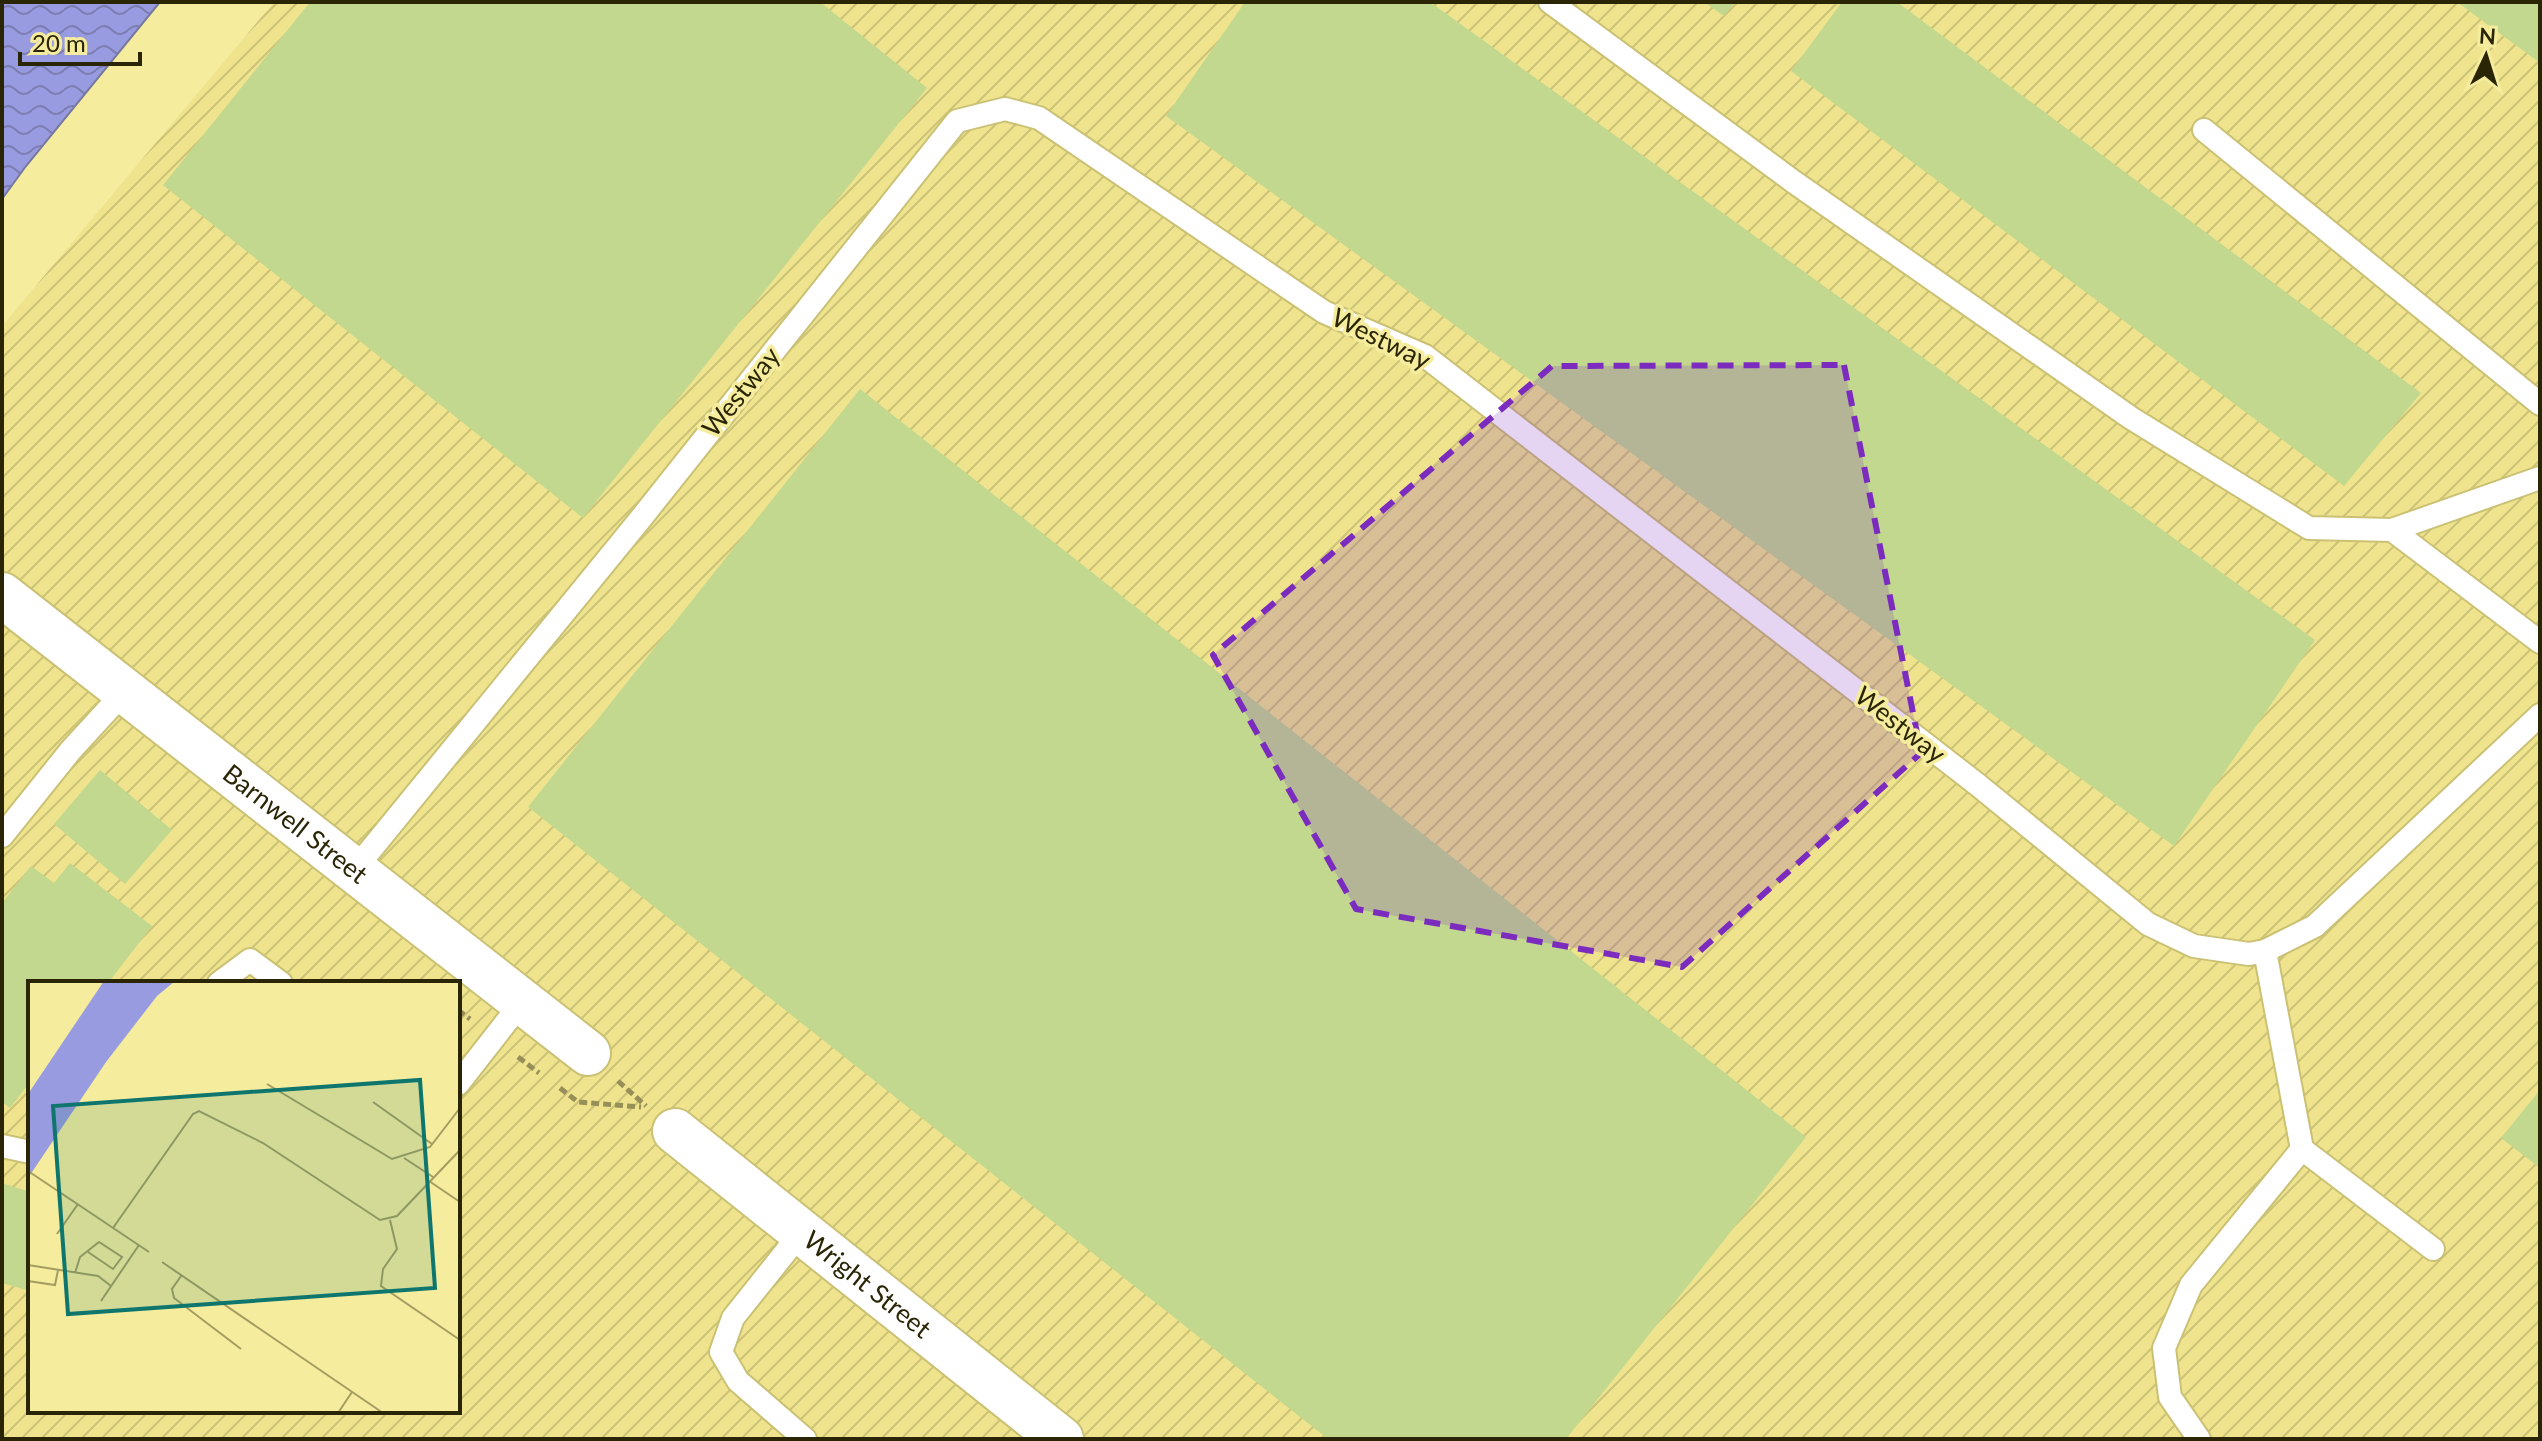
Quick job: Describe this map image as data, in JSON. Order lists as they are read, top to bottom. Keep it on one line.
{"streets":{"street":["Barnwell Street","Wright Street"],"lane":["Westway"]},"crossings":[["Westway","Barnwell Street"]],"scale_bar":"20 m","north":"top"}
